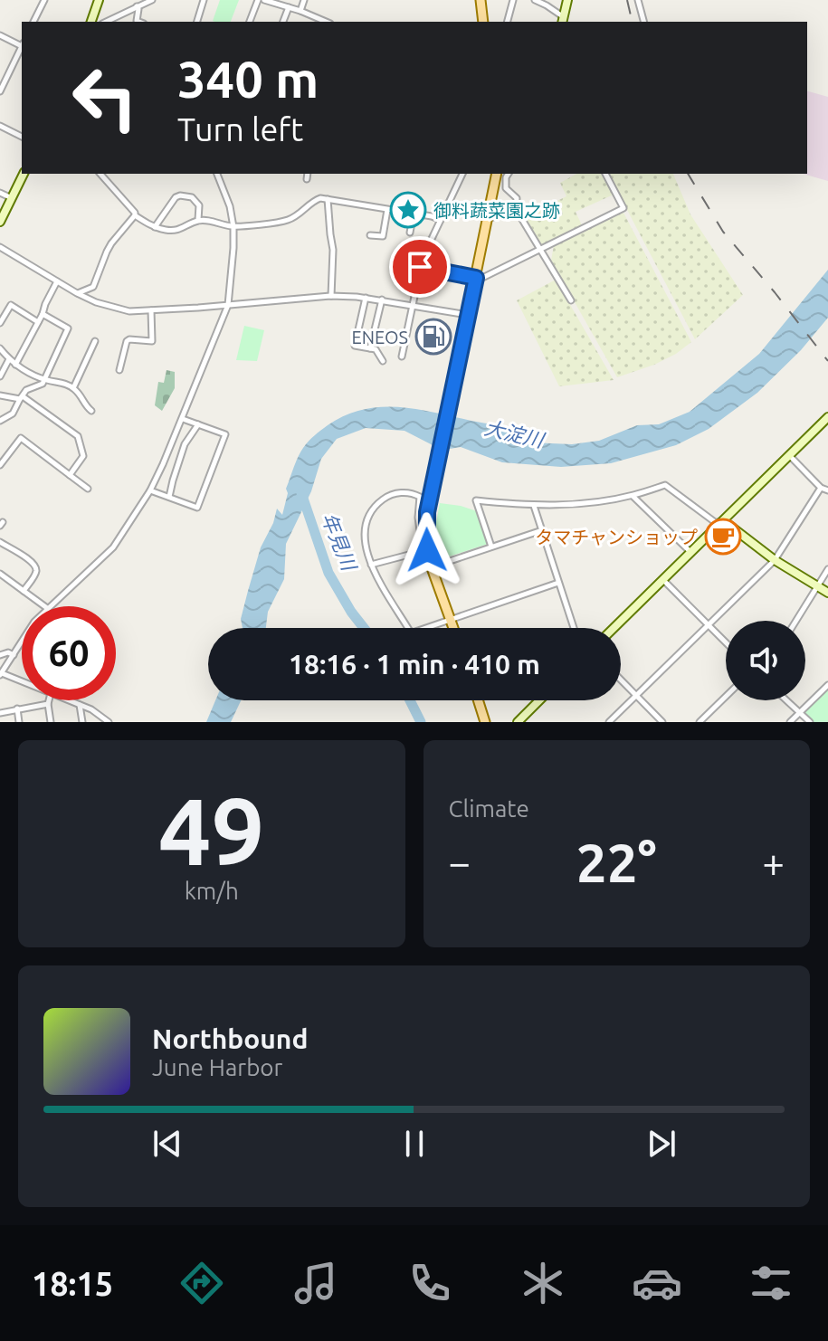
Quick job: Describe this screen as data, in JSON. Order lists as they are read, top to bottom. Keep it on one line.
{"water":["大淀川","年見川"],"places":{"place":["御料蔬菜園之跡"],"fuel station":["ENEOS"],"cafe":["タマチャンショップ"]},"page":{"turn":["340 m","Turn left"],"limit":"60","trip":"18:16 · 1 min · 410 m","tile":[["49","km/h"],"Climate"],"heat":["−","22°","+"],"song":["Northbound","June Harbor"],"tabs":"18:15"}}
